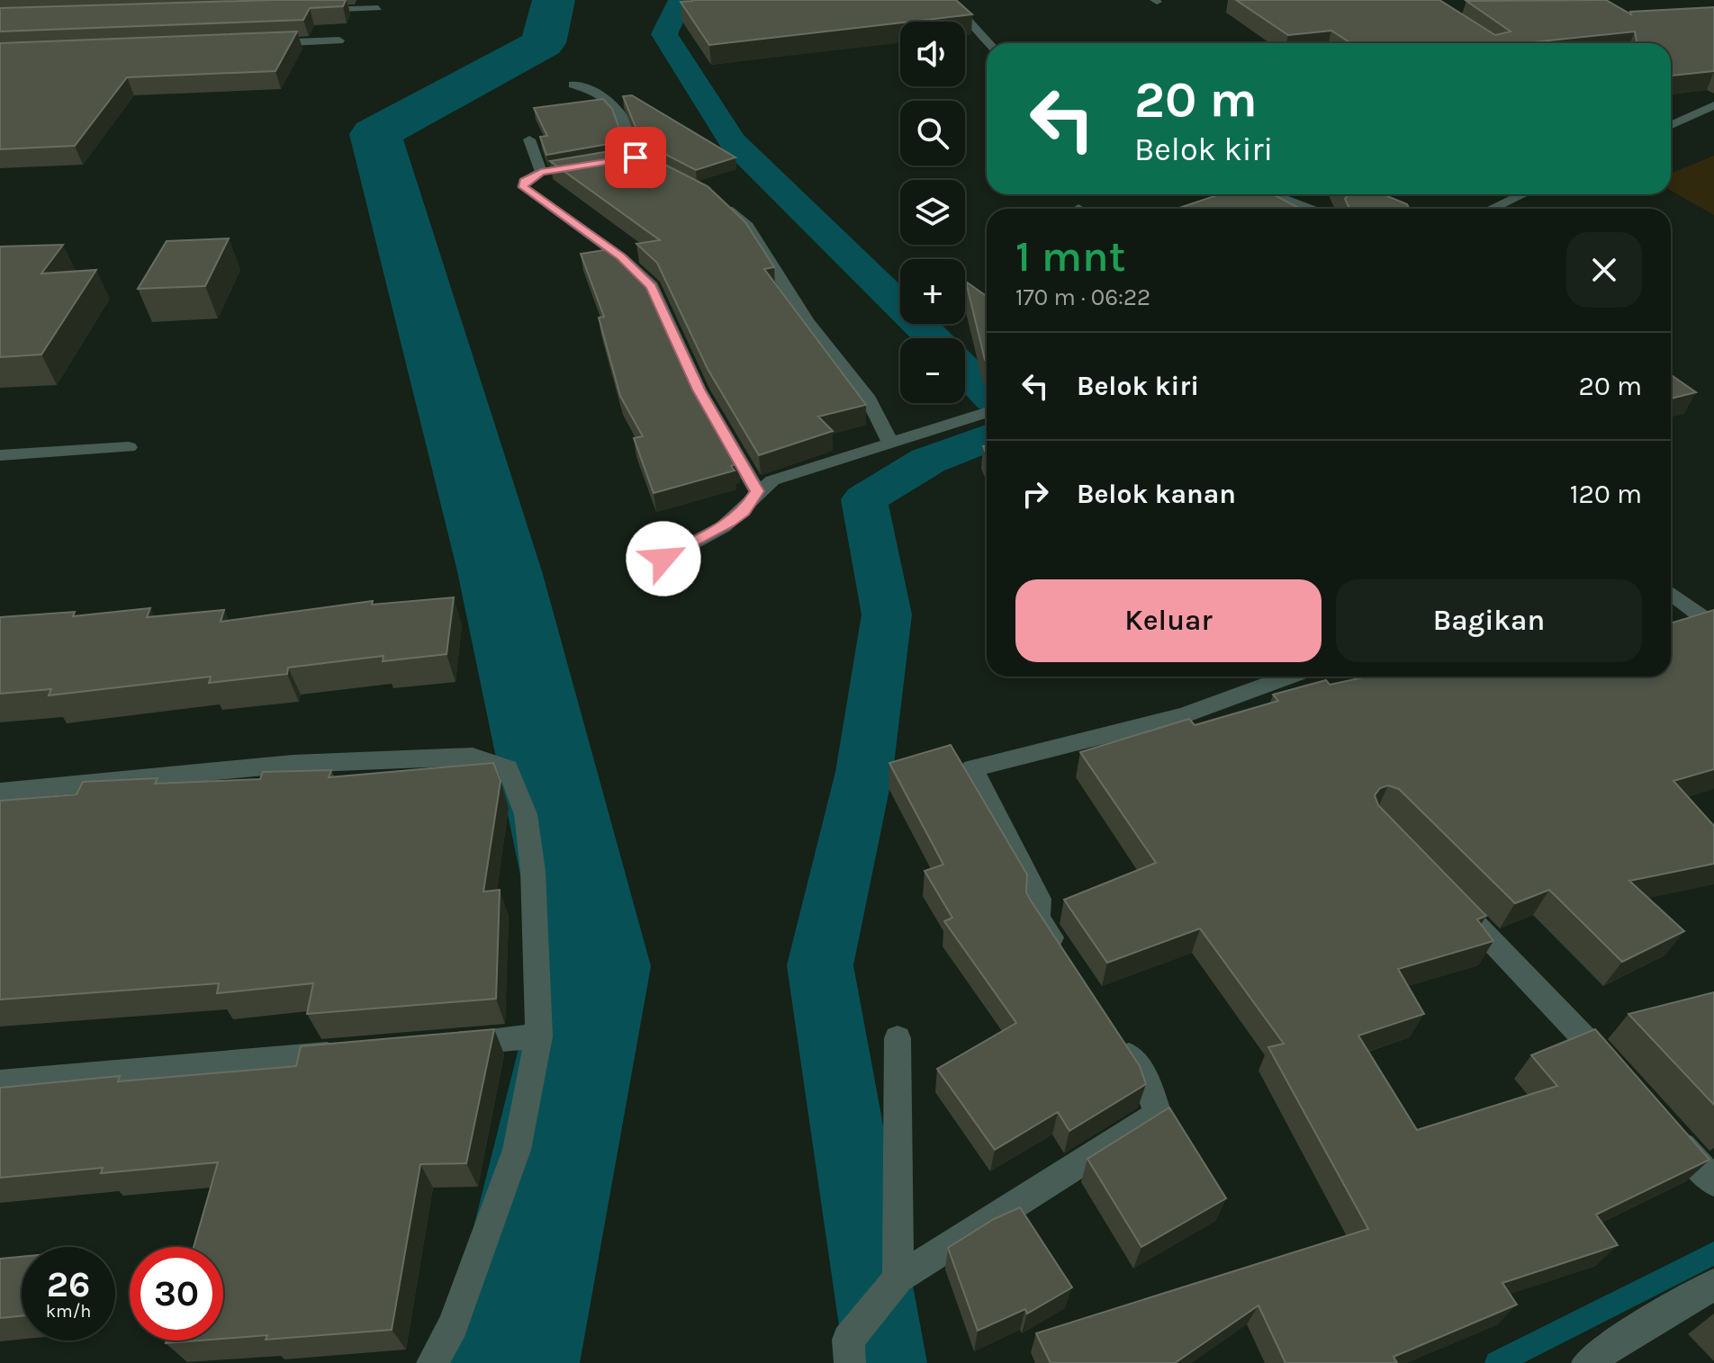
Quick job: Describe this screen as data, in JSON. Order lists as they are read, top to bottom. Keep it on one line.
{"page":{"map_buttons":["+","−"],"turn":["20 m","Belok kiri"],"heading":["1 mnt","170 m · 06:22"],"list":[{"name":"Belok kiri","value":"20 m"},{"name":"Belok kanan","value":"120 m"}],"buttons":["Keluar","Bagikan"],"speed":"26 km/h","limit":"30"}}
